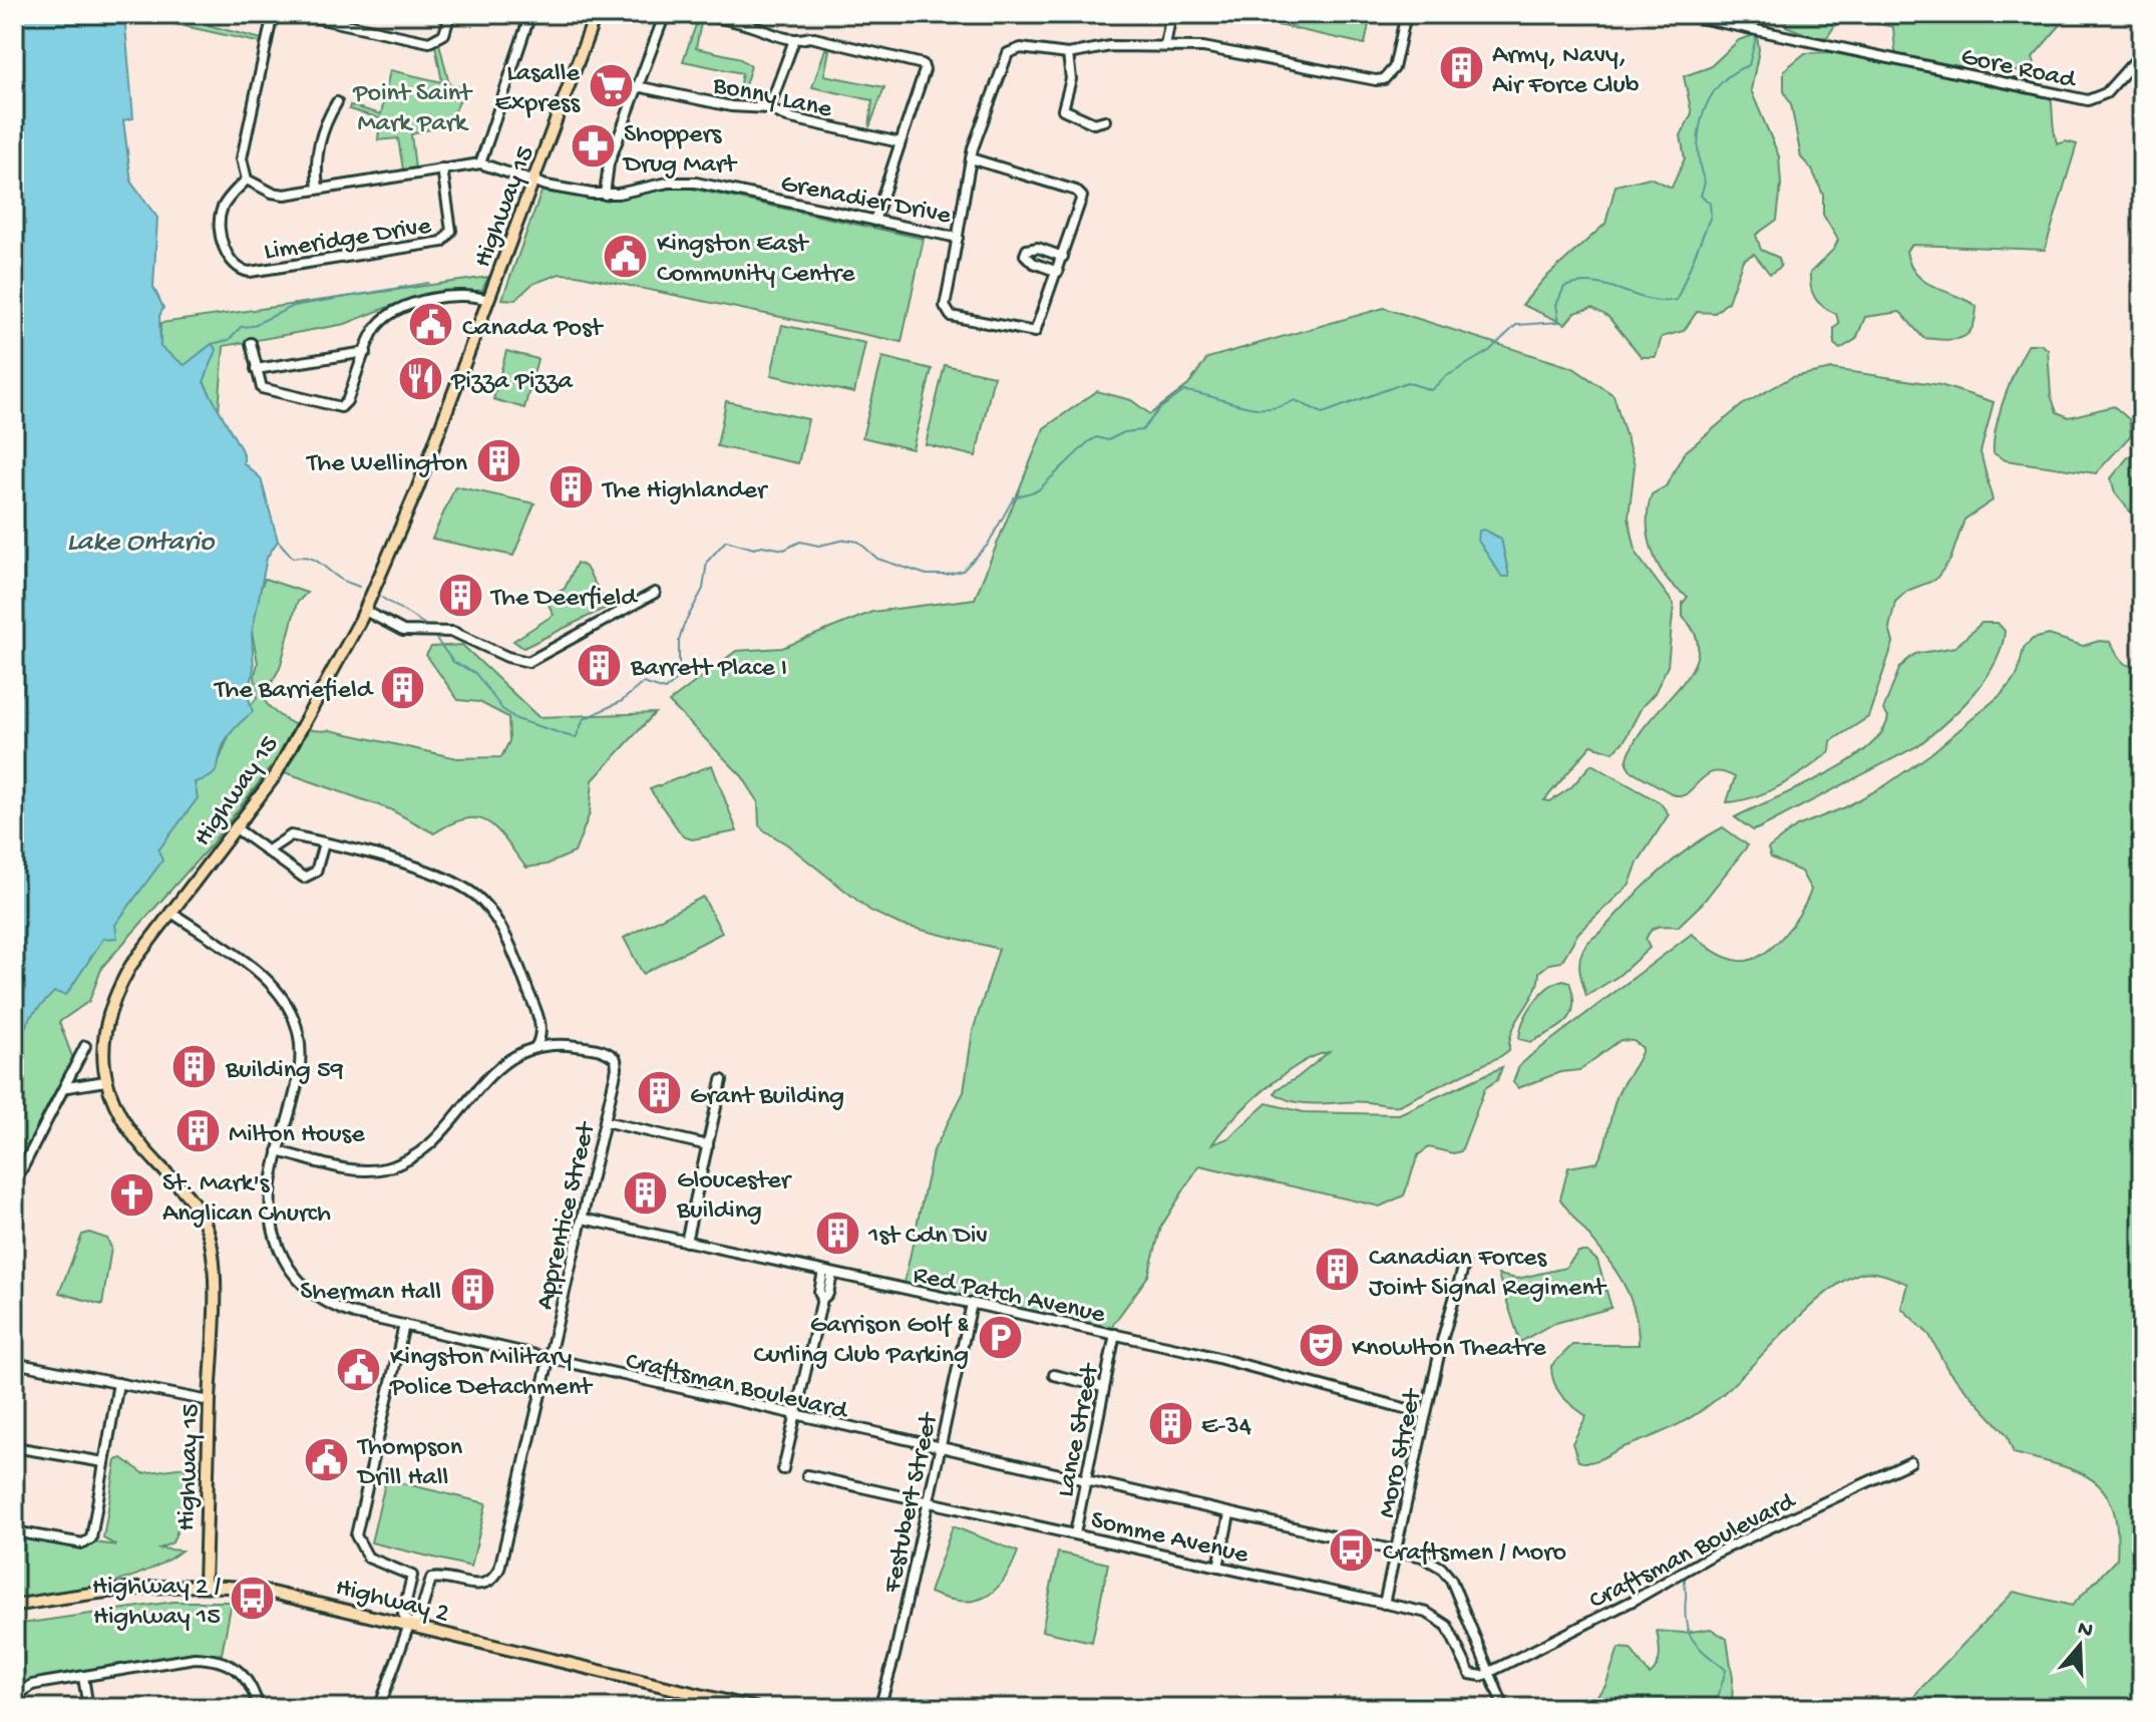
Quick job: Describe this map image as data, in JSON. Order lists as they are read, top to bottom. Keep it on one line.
{"streets":{"main road":["Highway 15","Highway 2"],"street":["Gore Road","Bonny Lane","Grenadier Drive","Limeridge Drive","Apprentice Street","Red Patch Avenue","Craftsman Boulevard","Lance Street","Moro Street","Festubert Street","Somme Avenue"]},"crossings":[["Grenadier Drive","Highway 15"],["Highway 15","Craftsman Boulevard"],["Highway 15","Highway 2"],["Apprentice Street","Red Patch Avenue"],["Apprentice Street","Craftsman Boulevard"],["Apprentice Street","Highway 2"],["Red Patch Avenue","Lance Street"],["Red Patch Avenue","Moro Street"],["Red Patch Avenue","Festubert Street"],["Craftsman Boulevard","Lance Street"],["Craftsman Boulevard","Moro Street"],["Craftsman Boulevard","Festubert Street"],["Craftsman Boulevard","Somme Avenue"],["Lance Street","Somme Avenue"],["Moro Street","Somme Avenue"],["Festubert Street","Somme Avenue"]],"water":["Lake Ontario"],"parks":["Point Saint Mark Park"],"places":{"building":["Army, Navy, Air Force Club","The Wellington","The Highlander","The Deerfield","Barrett Place I","The Barriefield","Building 59","Grant Building","Milton House","Gloucester Building","1st Cdn Div","Canadian Forces Joint Signal Regiment","Sherman Hall","E-34"],"supermarket":["Lasalle Express"],"pharmacy":["Shoppers Drug Mart"],"public building":["Kingston East Community Centre","Canada Post","Kingston Military Police Detachment","Thompson Drill Hall"],"restaurant":["Pizza Pizza"],"church":["St. Mark's Anglican Church"],"parking":["Garrison Golf & Curling Club Parking"],"theatre":["Knowlton Theatre"],"bus stop":["Craftsmen / Moro","Highway 2 / Highway 15"]},"north":"top"}
